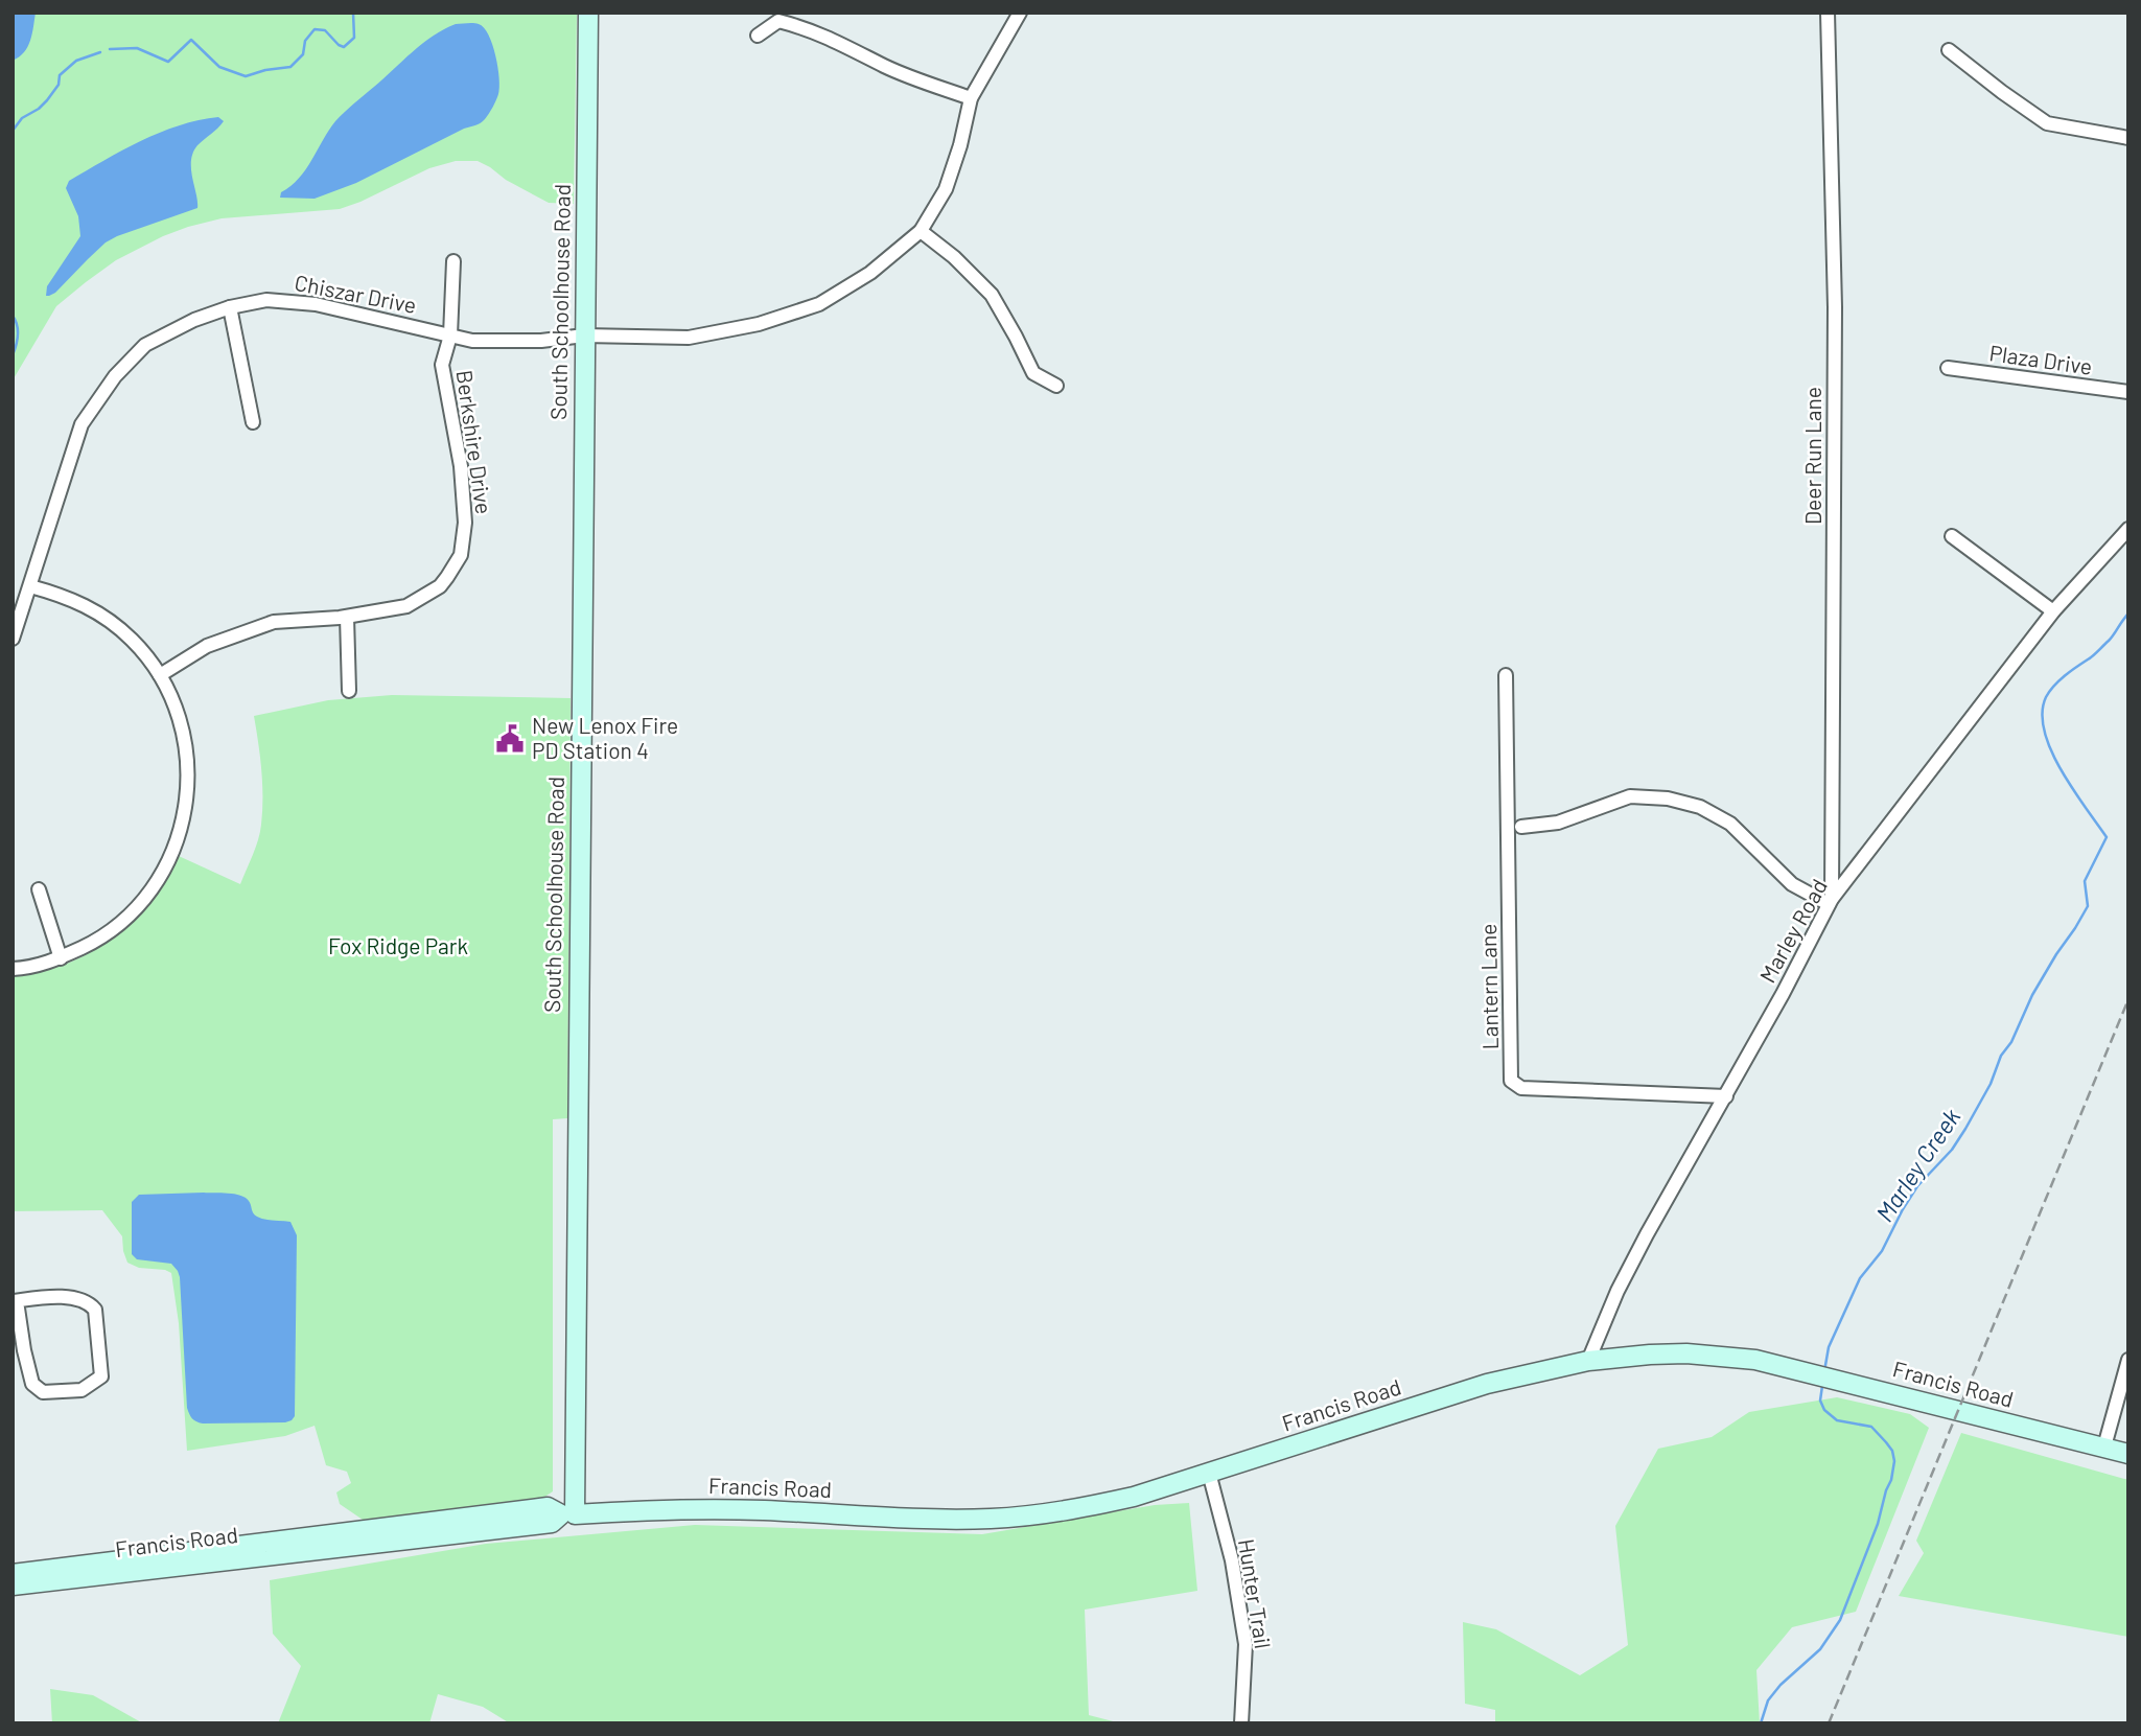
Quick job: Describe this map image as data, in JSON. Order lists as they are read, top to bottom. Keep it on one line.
{"streets":{"street":["Chiszar Drive","South Schoolhouse Road","Plaza Drive","Berkshire Drive","Deer Run Lane","Marley Road","Lantern Lane","Francis Road","Hunter Trail"]},"crossings":[["Chiszar Drive","South Schoolhouse Road"],["Chiszar Drive","Berkshire Drive"],["South Schoolhouse Road","Francis Road"],["Deer Run Lane","Marley Road"],["Marley Road","Lantern Lane"],["Marley Road","Francis Road"],["Francis Road","Hunter Trail"]],"water":["Marley Creek"],"parks":["Fox Ridge Park"],"places":{"public building":["New Lenox Fire PD Station 4"]}}
